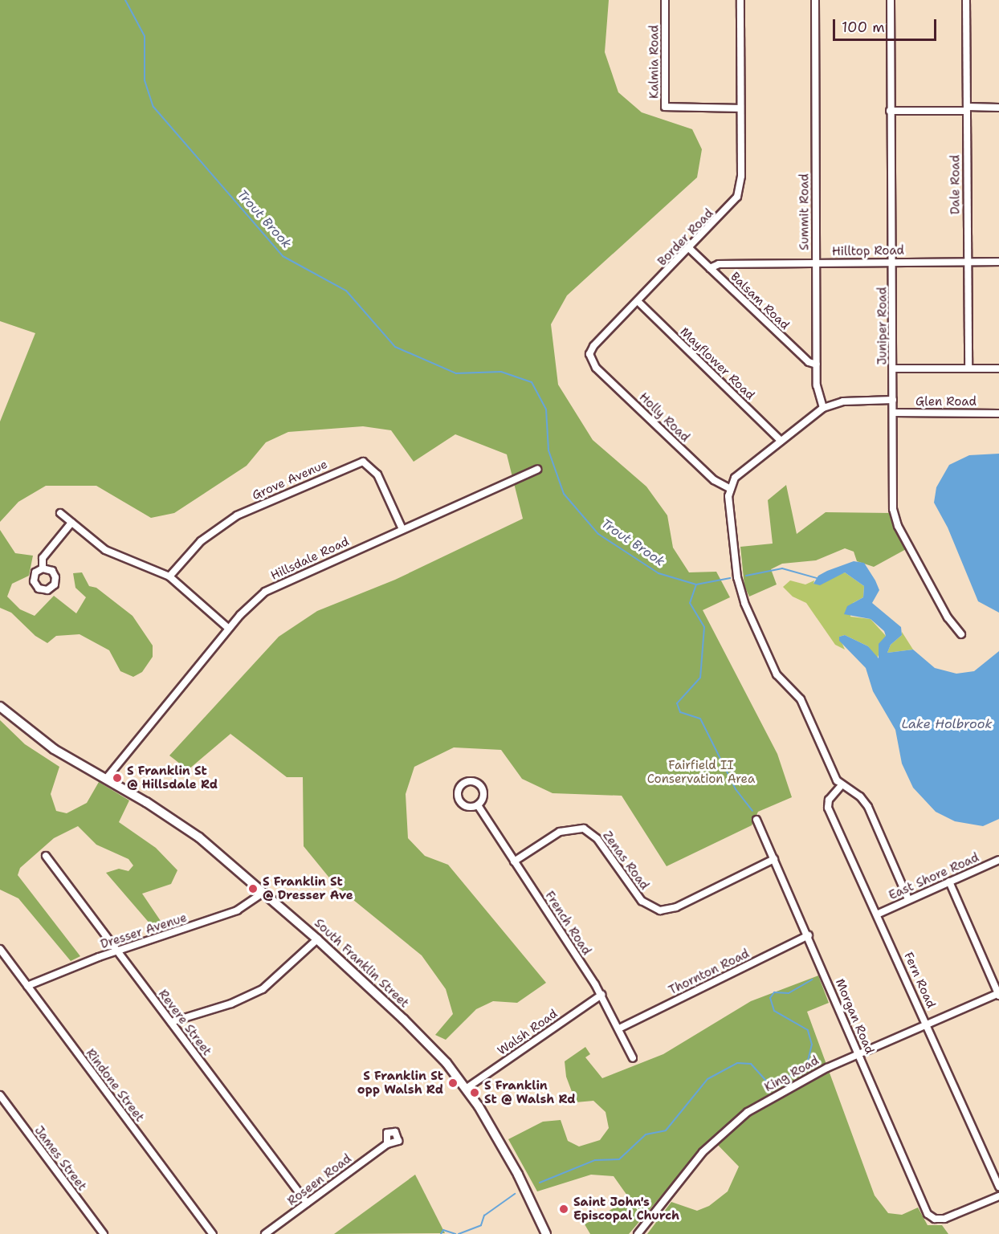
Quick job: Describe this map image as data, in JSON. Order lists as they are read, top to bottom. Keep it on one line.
{"streets":{"main road":["South Franklin Street"],"street":["Kalmia Road","Dale Road","Summit Road","Border Road","Hilltop Road","Balsam Road","Juniper Road","Mayflower Road","Glen Road","Holly Road","Grove Avenue","Hillsdale Road","Zenas Road","East Shore Road","French Road","Dresser Avenue","Thornton Road","Fern Road","Morgan Road","Revere Street","Walsh Road","King Road","Rindone Street","James Street","Roseen Road"]},"crossings":[["Kalmia Road","Border Road"],["Dale Road","Hilltop Road"],["Summit Road","Hilltop Road"],["Summit Road","Balsam Road"],["Border Road","Balsam Road"],["Border Road","Mayflower Road"],["Border Road","Holly Road"],["Hilltop Road","Balsam Road"],["Hilltop Road","Juniper Road"],["Juniper Road","Glen Road"],["Grove Avenue","Hillsdale Road"],["Hillsdale Road","South Franklin Street"],["Zenas Road","French Road"],["Zenas Road","Morgan Road"],["East Shore Road","Fern Road"],["French Road","Thornton Road"],["French Road","Walsh Road"],["Dresser Avenue","South Franklin Street"],["Dresser Avenue","Revere Street"],["Dresser Avenue","Rindone Street"],["South Franklin Street","Walsh Road"],["Thornton Road","Morgan Road"],["Fern Road","King Road"],["Morgan Road","King Road"],["Revere Street","Roseen Road"]],"water":["Trout Brook","Lake Holbrook"],"parks":["Fairfield II Conservation Area"],"places":["S Franklin St @ Hillsdale Rd","S Franklin St @ Dresser Ave","S Franklin St opp Walsh Rd","S Franklin St @ Walsh Rd","Saint John's Episcopal Church"],"scale_bar":"100 m"}
